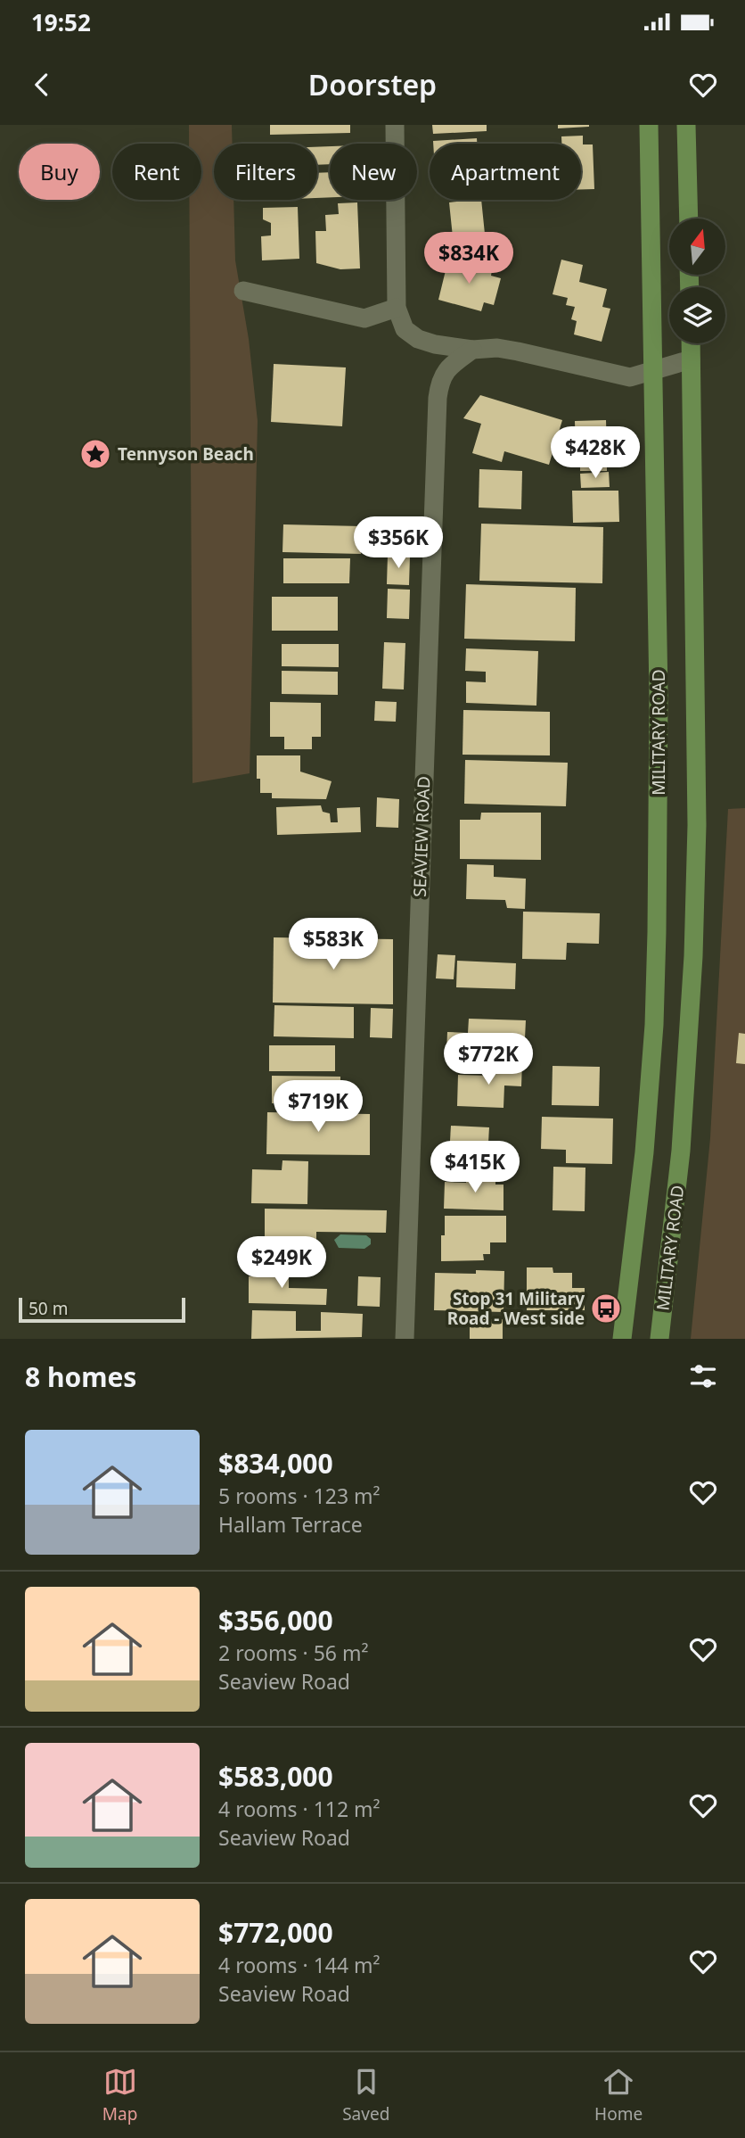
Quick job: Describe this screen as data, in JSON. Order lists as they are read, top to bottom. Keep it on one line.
{"streets":{"main road":["MILITARY ROAD"],"street":["SEAVIEW ROAD"]},"places":{"place":["Tennyson Beach"],"bus stop":["Stop 31 Military Road - West side"]},"scale_bar":"50 m","north":"top","page":{"status":"19:52","header":"Doorstep","chip":["Buy","Rent","Filters","New","Apartment"],"price":["$834K","$428K","$356K","$583K","$772K","$719K","$415K","$249K"],"scale":"50 m","heading":"8 homes","list":[{"name":"$834,000","note":"5 rooms · 123 m² · Hallam Terrace"},{"name":"$356,000","note":"2 rooms · 56 m² · Seaview Road"},{"name":"$583,000","note":"4 rooms · 112 m² · Seaview Road"},{"name":"$772,000","note":"4 rooms · 144 m² · Seaview Road"}],"tabs":["Map","Saved","Home"]}}
